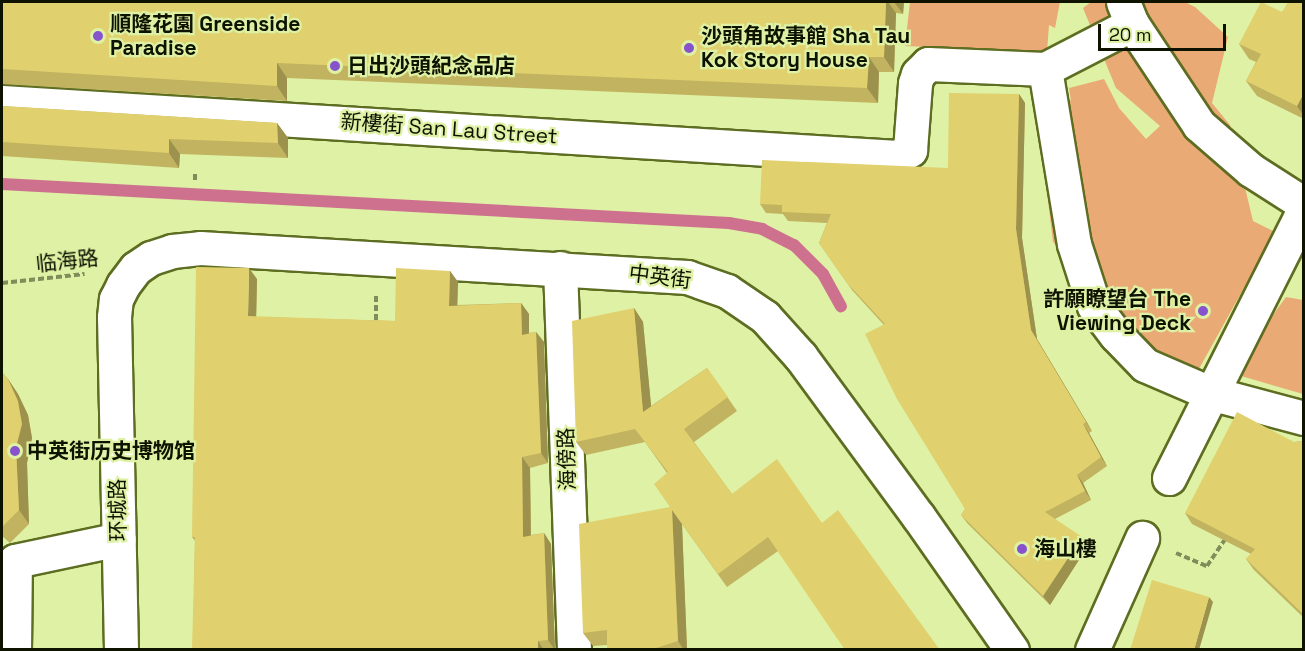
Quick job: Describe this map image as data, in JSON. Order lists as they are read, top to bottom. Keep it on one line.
{"streets":{"street":["新樓街 San Lau Street","中英街","海傍路","环城路"],"path":["临海路"]},"crossings":[["临海路","中英街"],["临海路","环城路"],["中英街","海傍路"],["中英街","环城路"]],"places":["順隆花園 Greenside Paradise","沙頭角故事館 Sha Tau Kok Story House","日出沙頭紀念品店","許願瞭望台 The Viewing Deck","中英街历史博物馆","海山樓"],"scale_bar":"20 m"}
